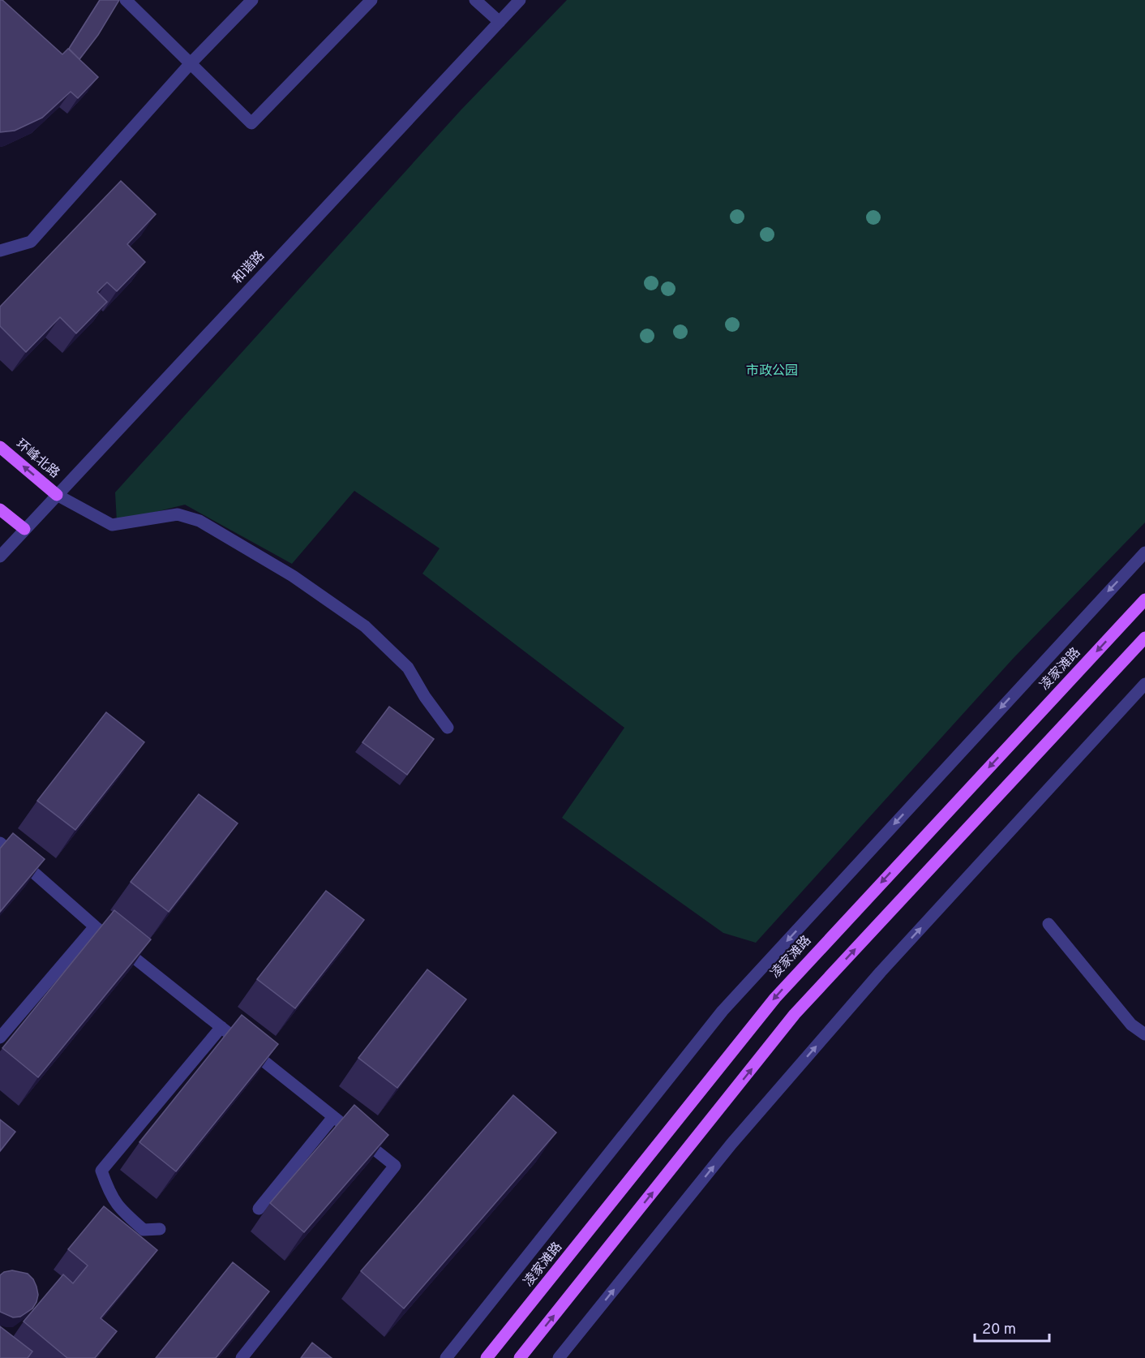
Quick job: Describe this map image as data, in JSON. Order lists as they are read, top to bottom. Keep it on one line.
{"streets":{"main road":["环峰北路","凌家滩路"],"street":["和谐路"]},"crossings":[["和谐路","环峰北路"]],"parks":["市政公园"],"scale_bar":"20 m"}
